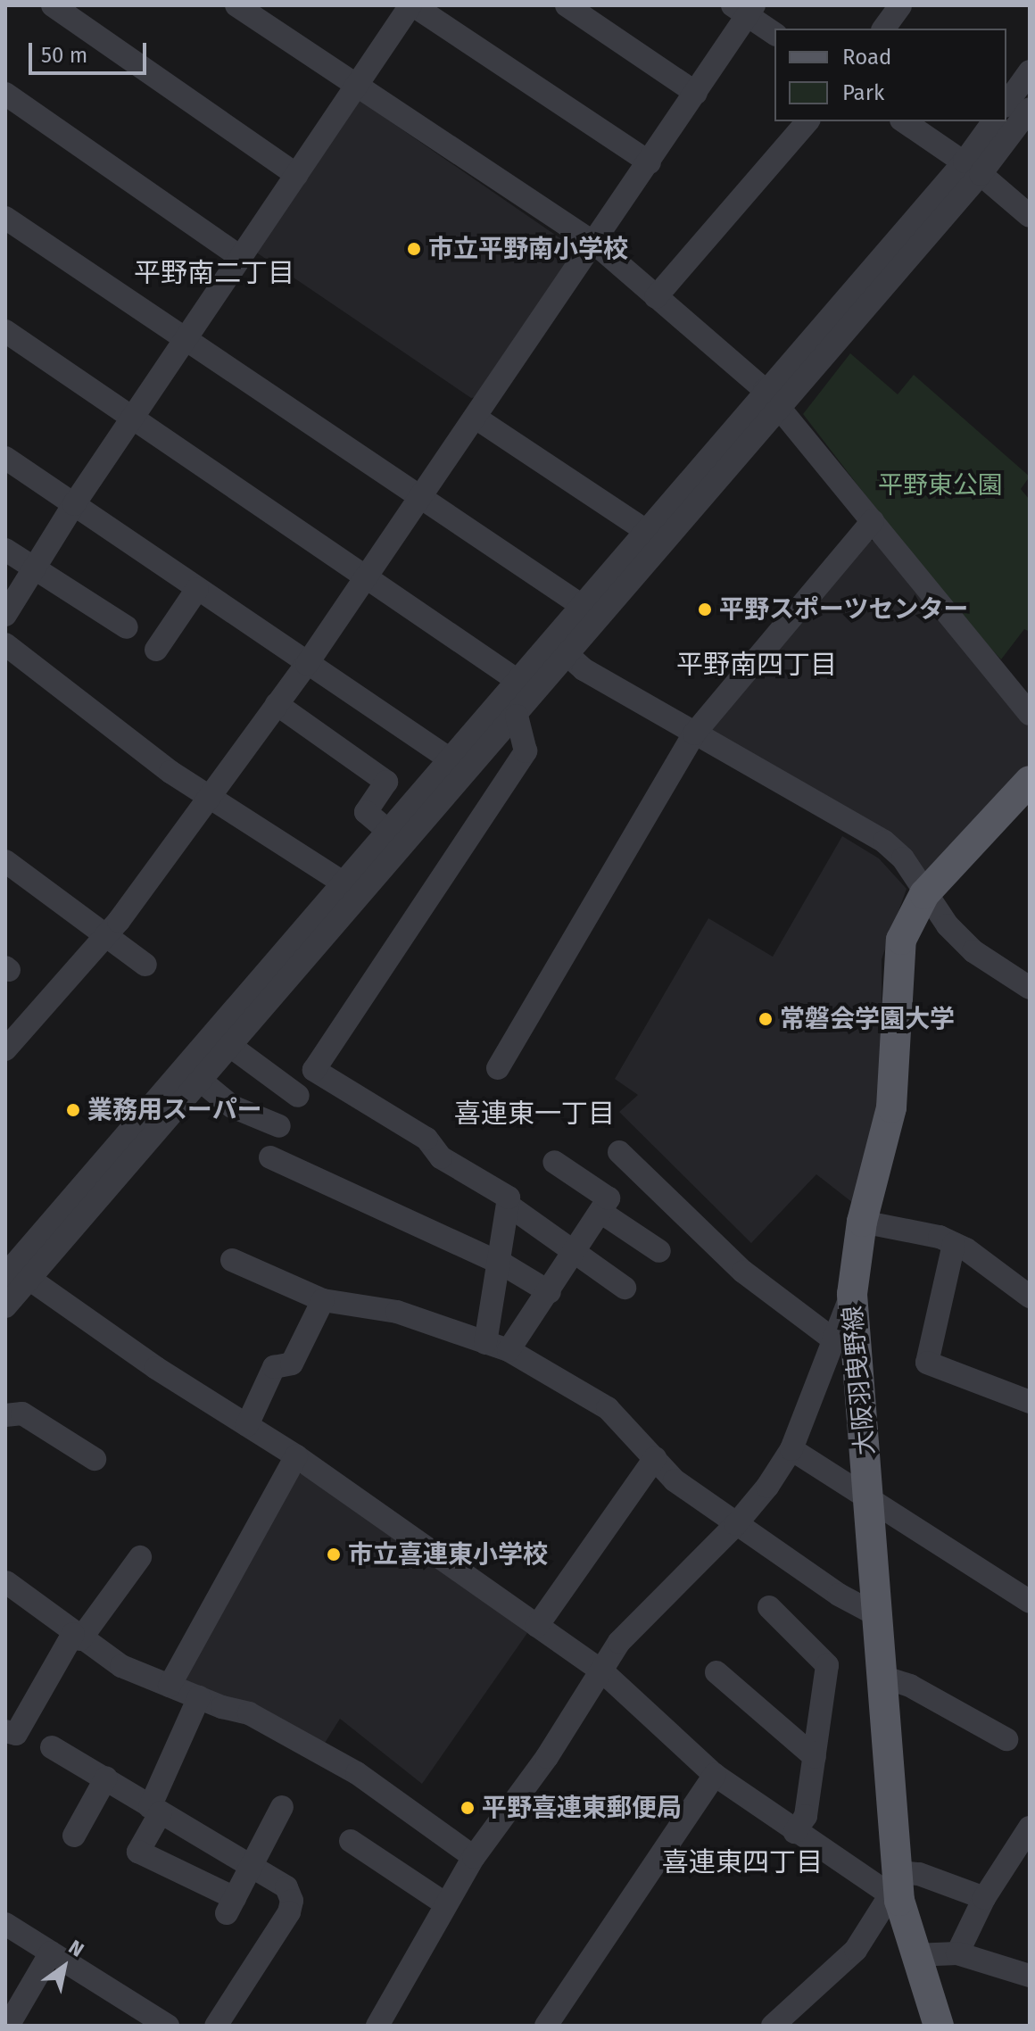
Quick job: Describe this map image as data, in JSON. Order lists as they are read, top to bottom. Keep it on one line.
{"streets":{"main road":["大阪羽曳野線"]},"districts":["平野南二丁目","平野南四丁目","喜連東一丁目","喜連東四丁目"],"parks":["平野東公園"],"places":["市立平野南小学校","平野スポーツセンター","常磐会学園大学","業務用スーパー","市立喜連東小学校","平野喜連東郵便局"],"legend":["Road","Park"],"scale_bar":"50 m","north":"top right"}
